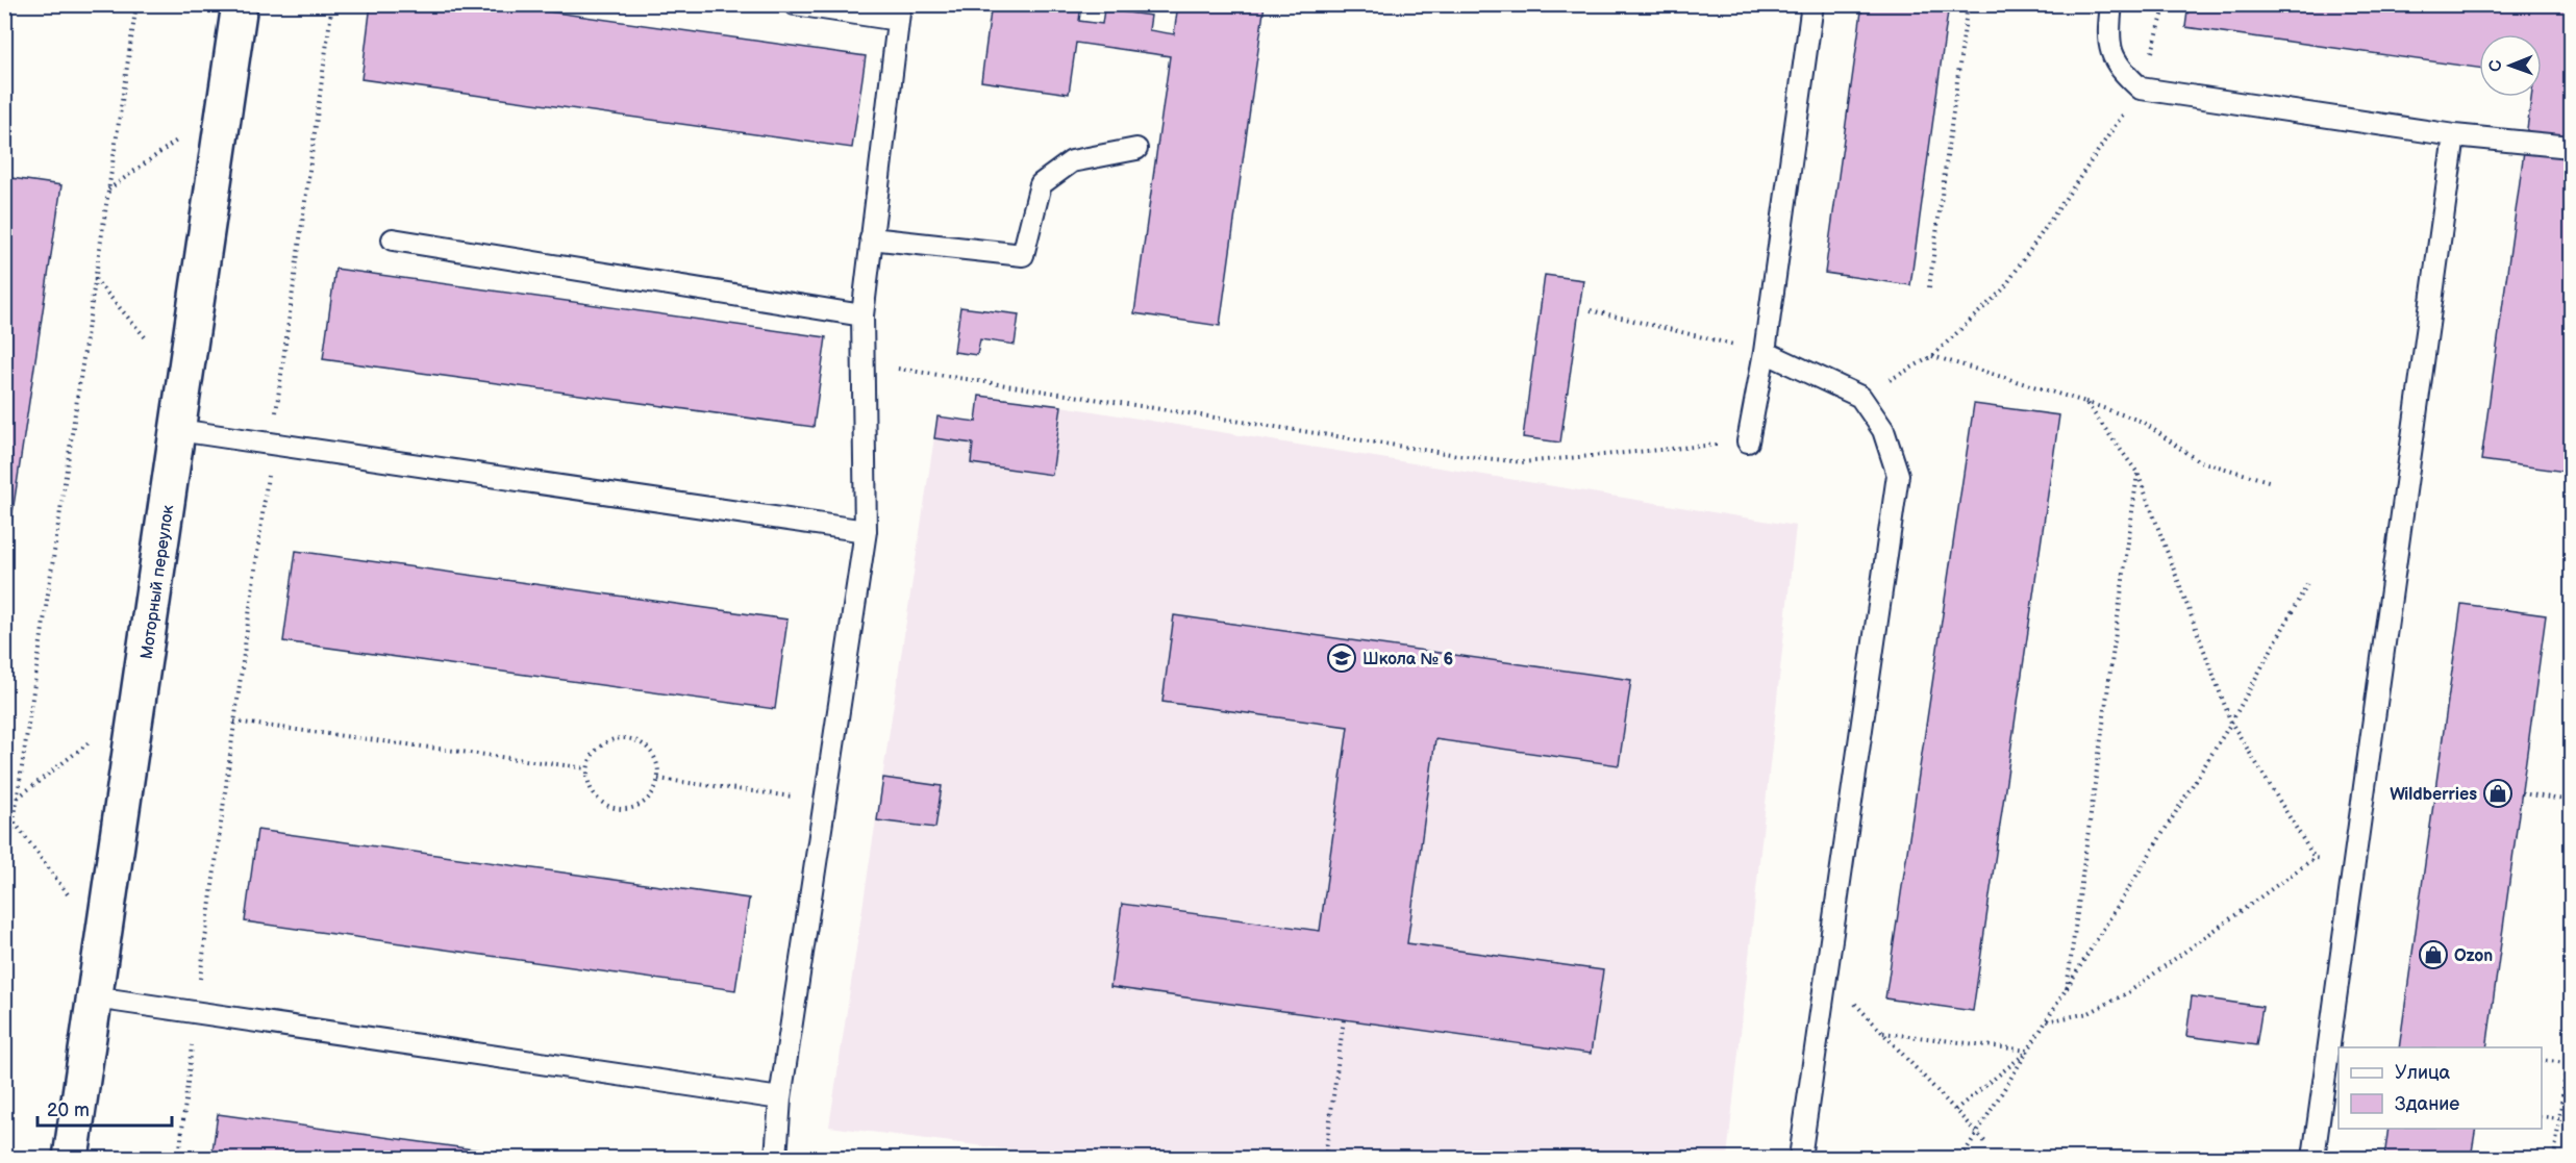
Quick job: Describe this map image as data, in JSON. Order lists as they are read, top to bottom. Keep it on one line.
{"streets":{"street":["Моторный переулок"]},"places":{"school or university":["Школа № 6"],"shop":["Wildberries","Ozon"]},"legend":["Улица","Здание"],"scale_bar":"20 m","north":"left"}
